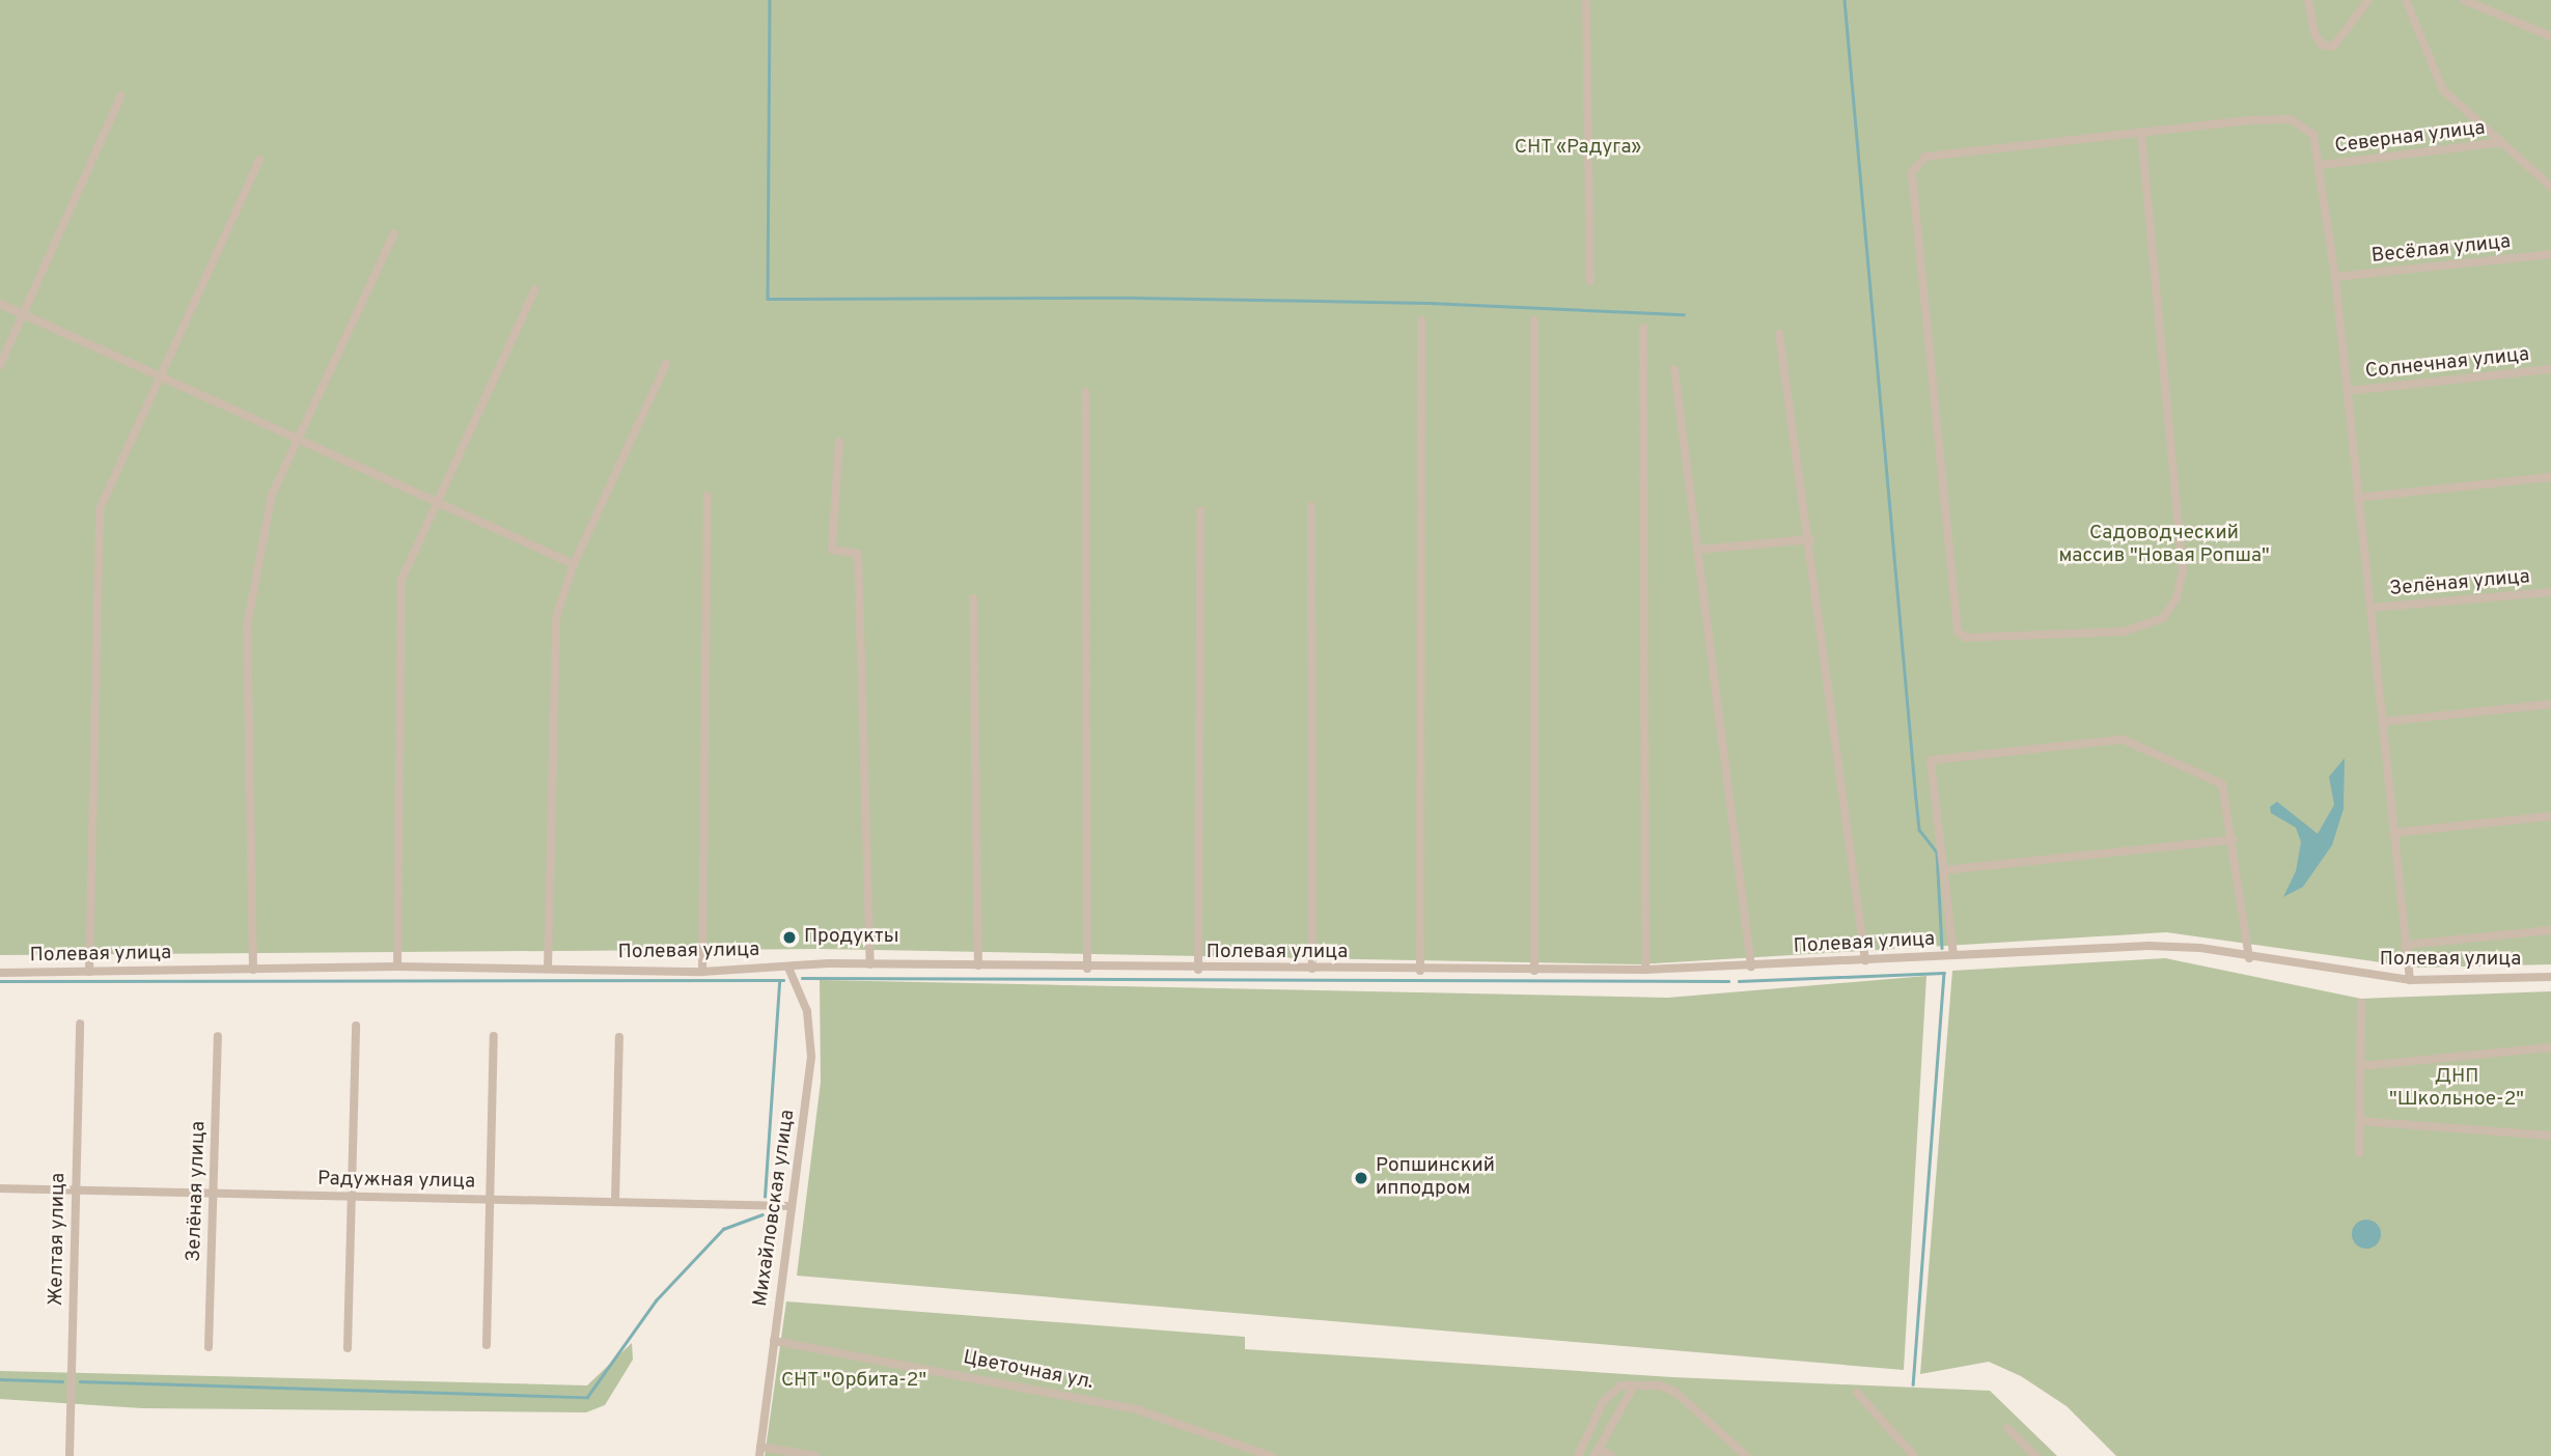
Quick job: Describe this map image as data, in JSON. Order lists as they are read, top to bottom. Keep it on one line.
{"streets":{"street":["Северная улица","Весёлая улица","Солнечная улица","Зелёная улица","Полевая улица","Радужная улица","Михайловская улица","Желтая улица","Цветочная ул."]},"crossings":[["Зелёная улица","Радужная улица"],["Полевая улица","Михайловская улица"],["Радужная улица","Михайловская улица"],["Радужная улица","Желтая улица"],["Михайловская улица","Цветочная ул."]],"parks":["СНТ «Радуга»","Садоводческий массив \"Новая Ропша\"","ДНП \"Школьное-2\"","СНТ \"Орбита-2\""],"places":["Продукты","Ропшинский ипподром"]}
